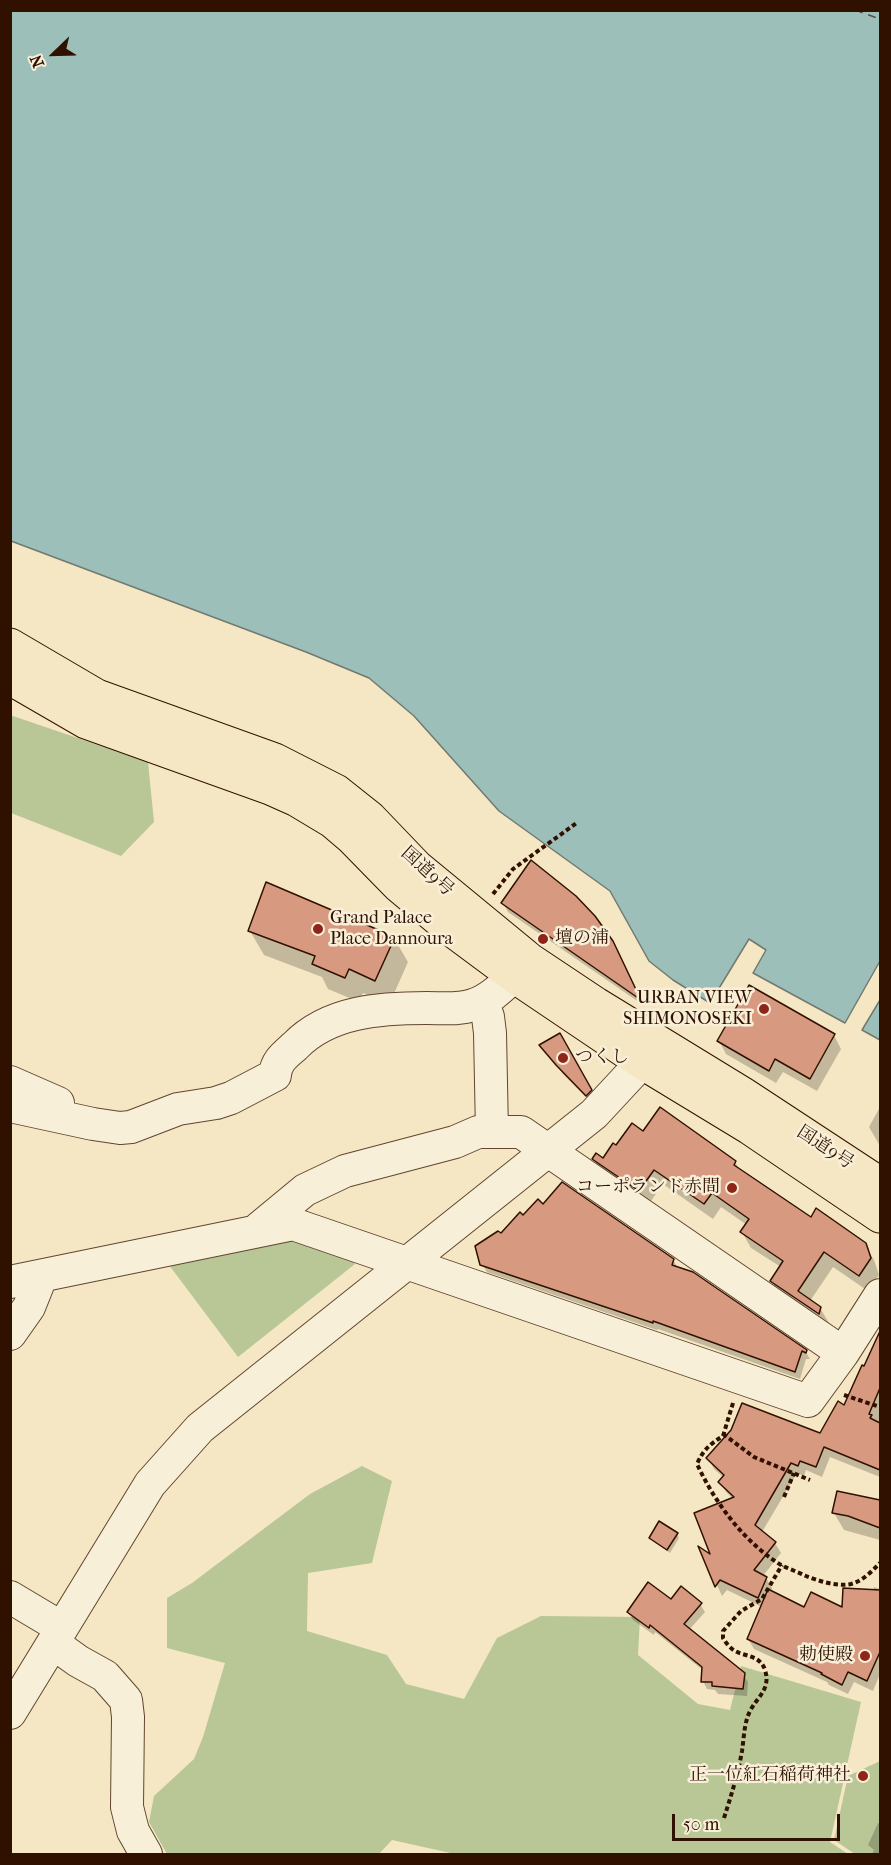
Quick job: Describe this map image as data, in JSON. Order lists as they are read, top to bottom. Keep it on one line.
{"streets":{"highway":["国道9号"]},"places":["Grand Palace Place Dannoura","壇の浦","URBAN VIEW SHIMONOSEKI","つくし","コーポランド赤間","勅使殿","正一位紅石稲荷神社"],"scale_bar":"50 m","north":"bottom left"}
